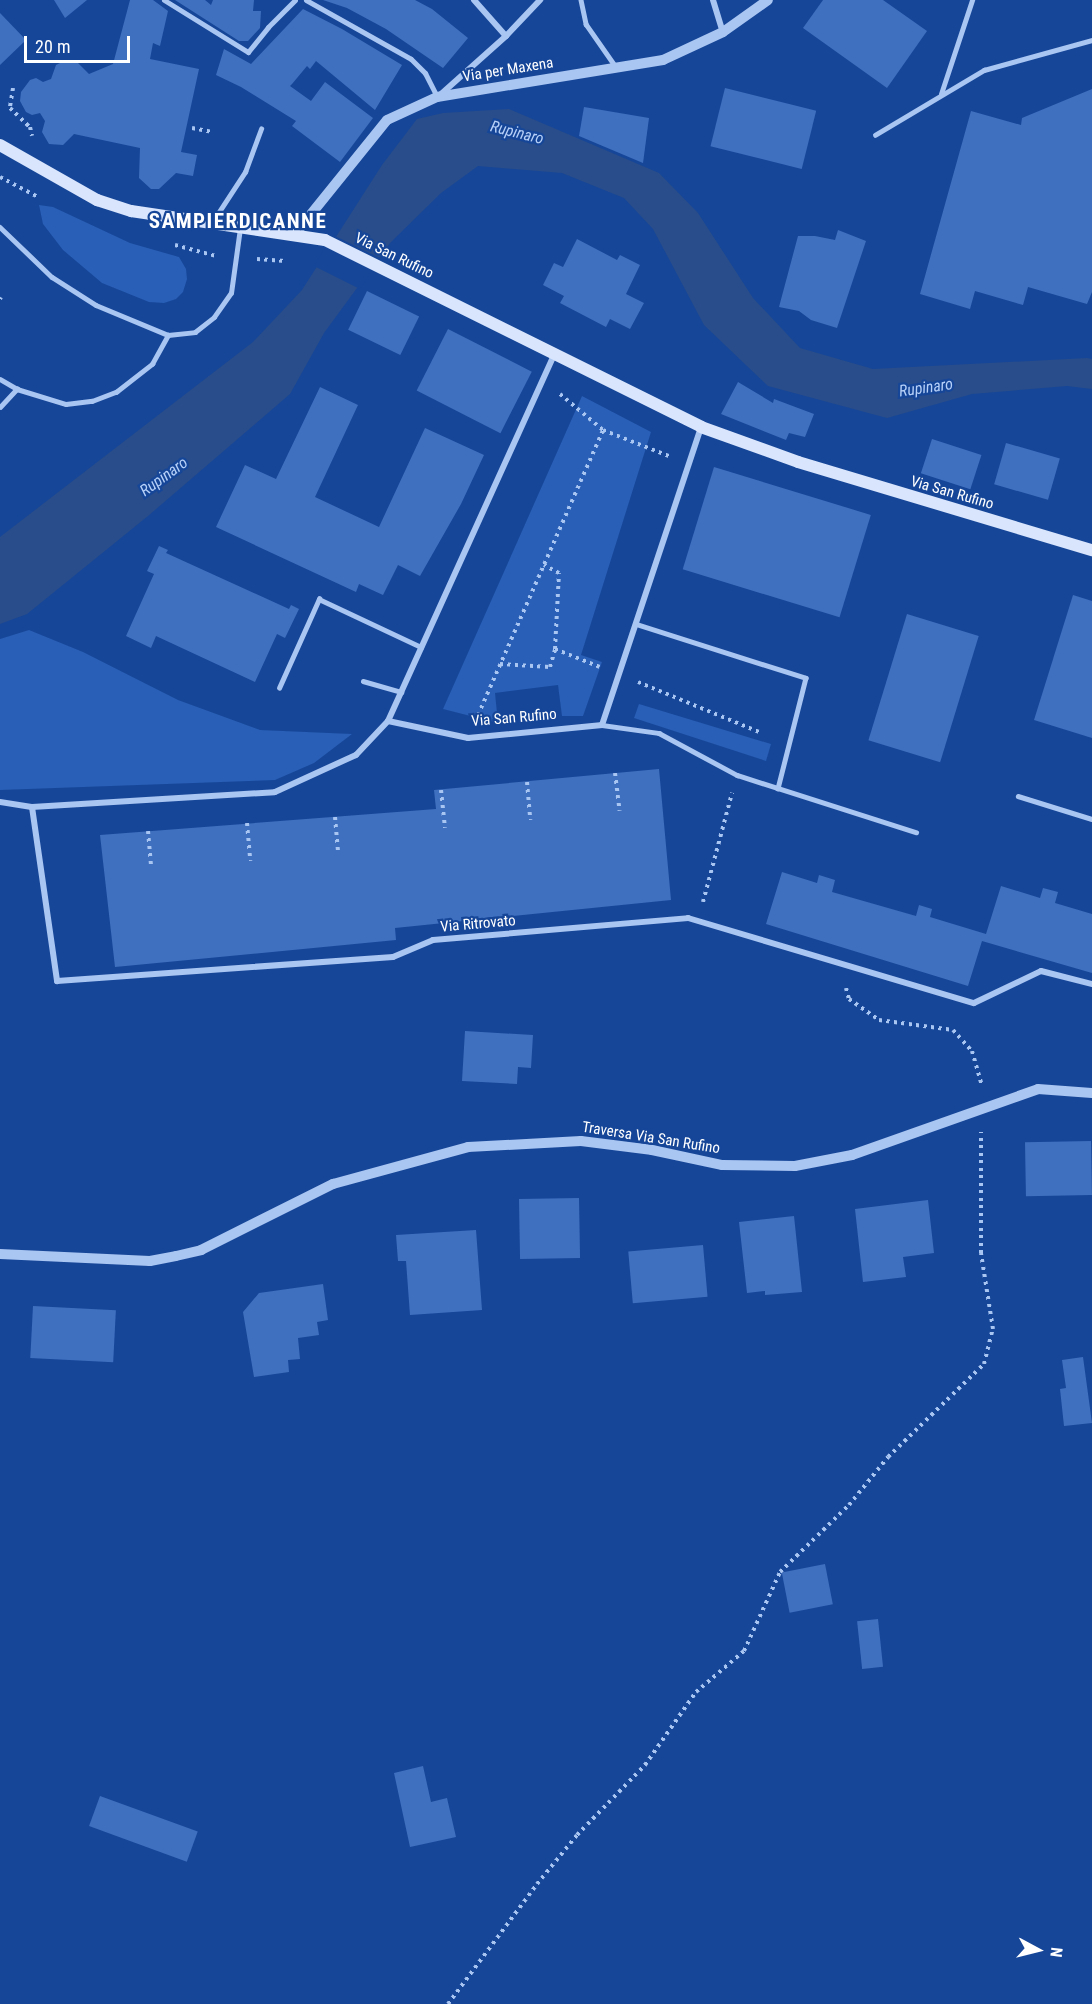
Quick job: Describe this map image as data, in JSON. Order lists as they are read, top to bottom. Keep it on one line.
{"streets":{"main road":["Via San Rufino"],"street":["Via per Maxena","Via Ritrovato","Traversa Via San Rufino"]},"crossings":[["Via per Maxena","Via San Rufino"]],"districts":["SAMPIERDICANNE"],"water":["Rupinaro"],"scale_bar":"20 m","north":"right"}
